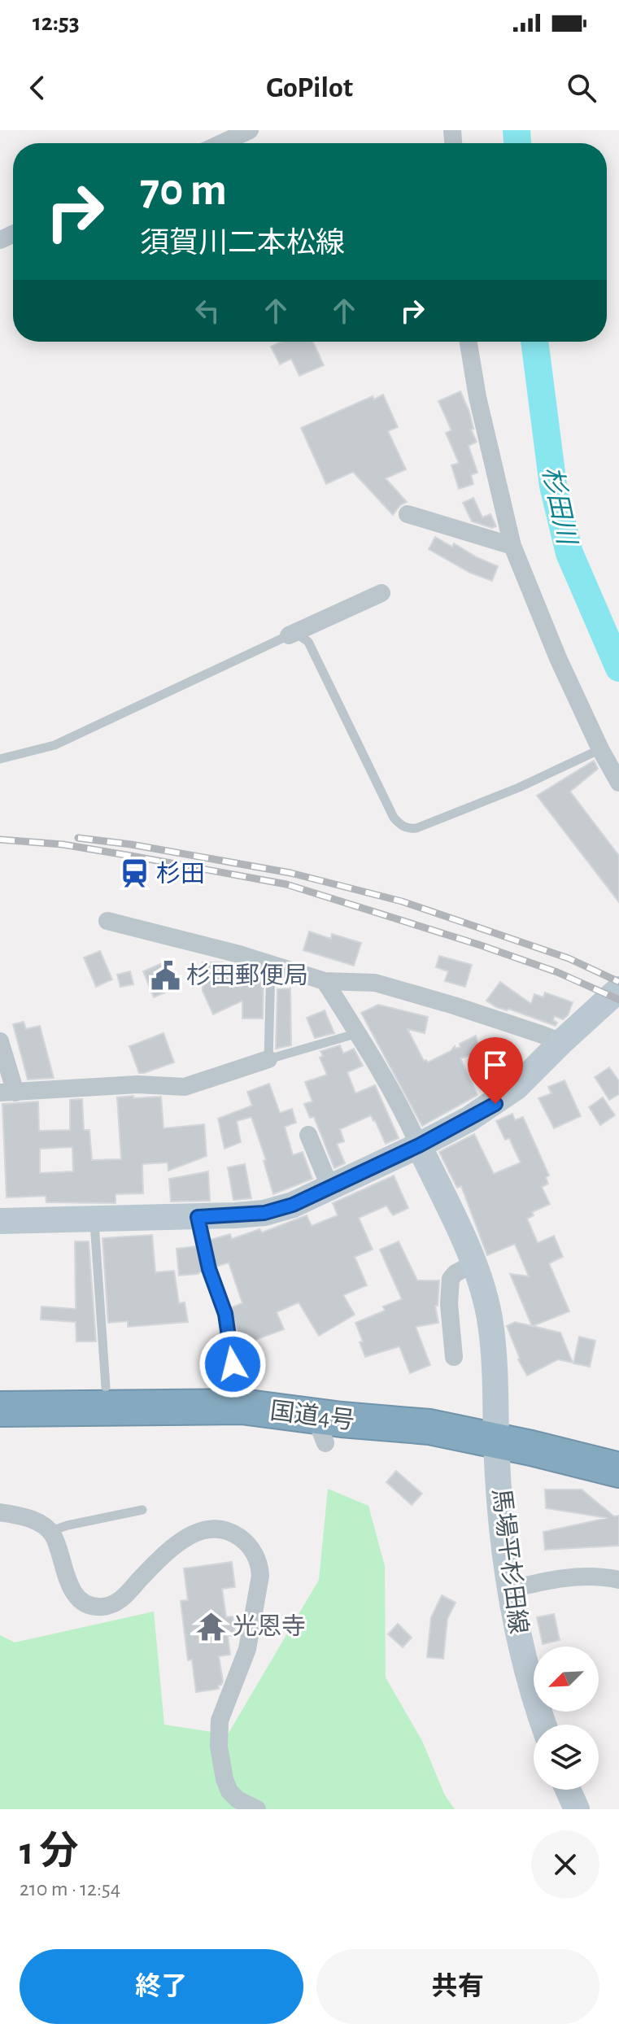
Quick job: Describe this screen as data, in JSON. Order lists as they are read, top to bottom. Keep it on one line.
{"streets":{"highway":["国道4号"],"main road":["馬場平杉田線"]},"crossings":[["国道4号","馬場平杉田線"]],"water":["杉田川"],"places":{"station":["杉田"],"public building":["杉田郵便局"],"temple":["光恩寺"]},"north":"bottom left","page":{"status":"12:53","header":"GoPilot","turn":["70 m","須賀川二本松線"],"heading":["1 分","210 m · 12:54"],"buttons":["終了","共有"]}}
